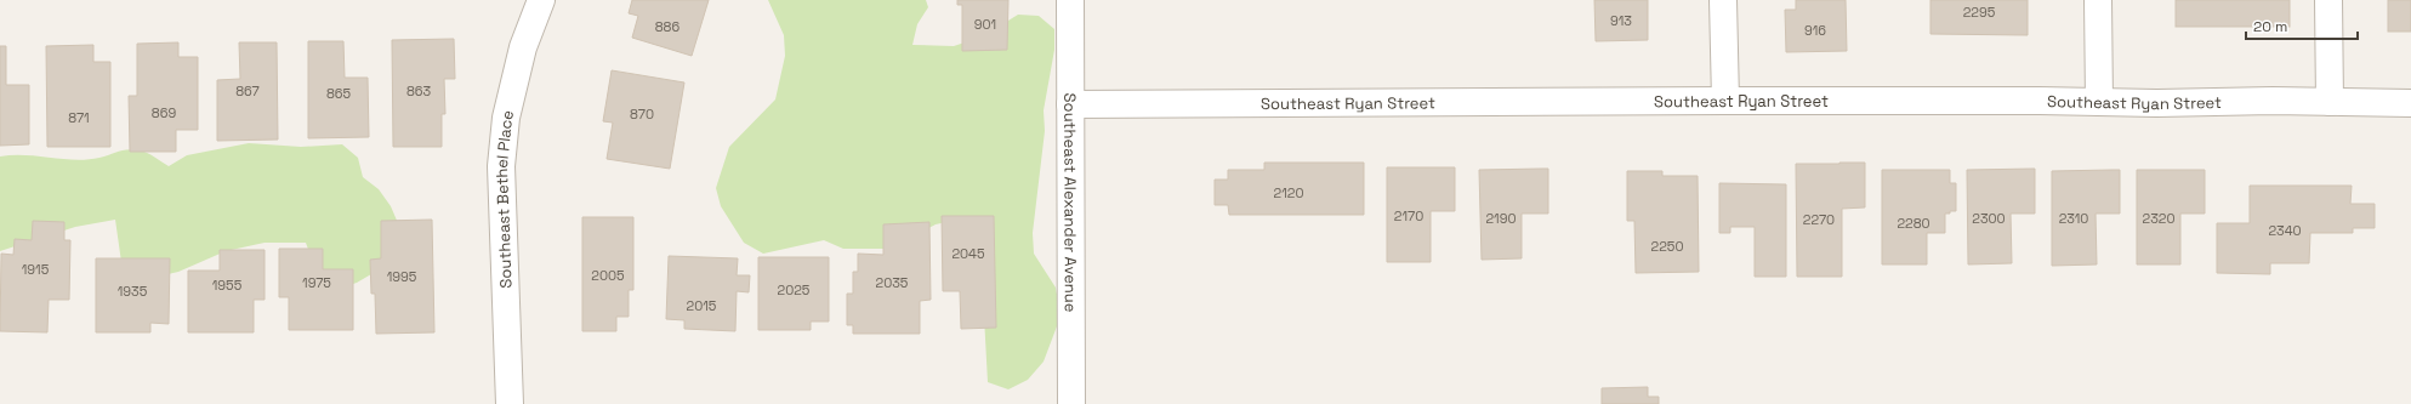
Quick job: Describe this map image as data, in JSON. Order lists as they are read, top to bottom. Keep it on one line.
{"streets":{"street":["Southeast Ryan Street","Southeast Bethel Place","Southeast Alexander Avenue"]},"crossings":[["Southeast Ryan Street","Southeast Alexander Avenue"]],"house_numbers":["2295","913","901","886","916","867","863","865","869","870","871","2120","2170","2190","2300","2310","2320","2270","2280","2340","2250","2045","1915","2005","1995","1975","2035","1955","2025","1935","2015"],"scale_bar":"20 m"}
